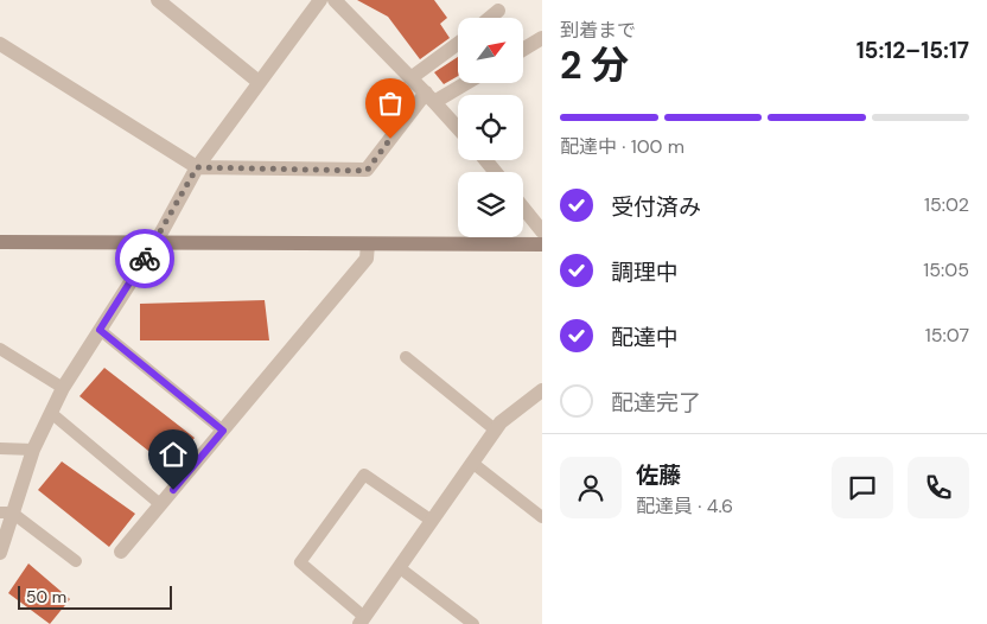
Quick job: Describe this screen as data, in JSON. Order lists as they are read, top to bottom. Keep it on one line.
{"scale_bar":"50 m","north":"top right","page":{"heading":["2 分","到着まで","15:12–15:17"],"panel":["佐藤","配達員 · 4.6"],"bar":"配達中 · 100 m","list":[["受付済み","15:02"],["調理中","15:05"],["配達中","15:07"],"配達完了"],"scale":"50 m"}}
